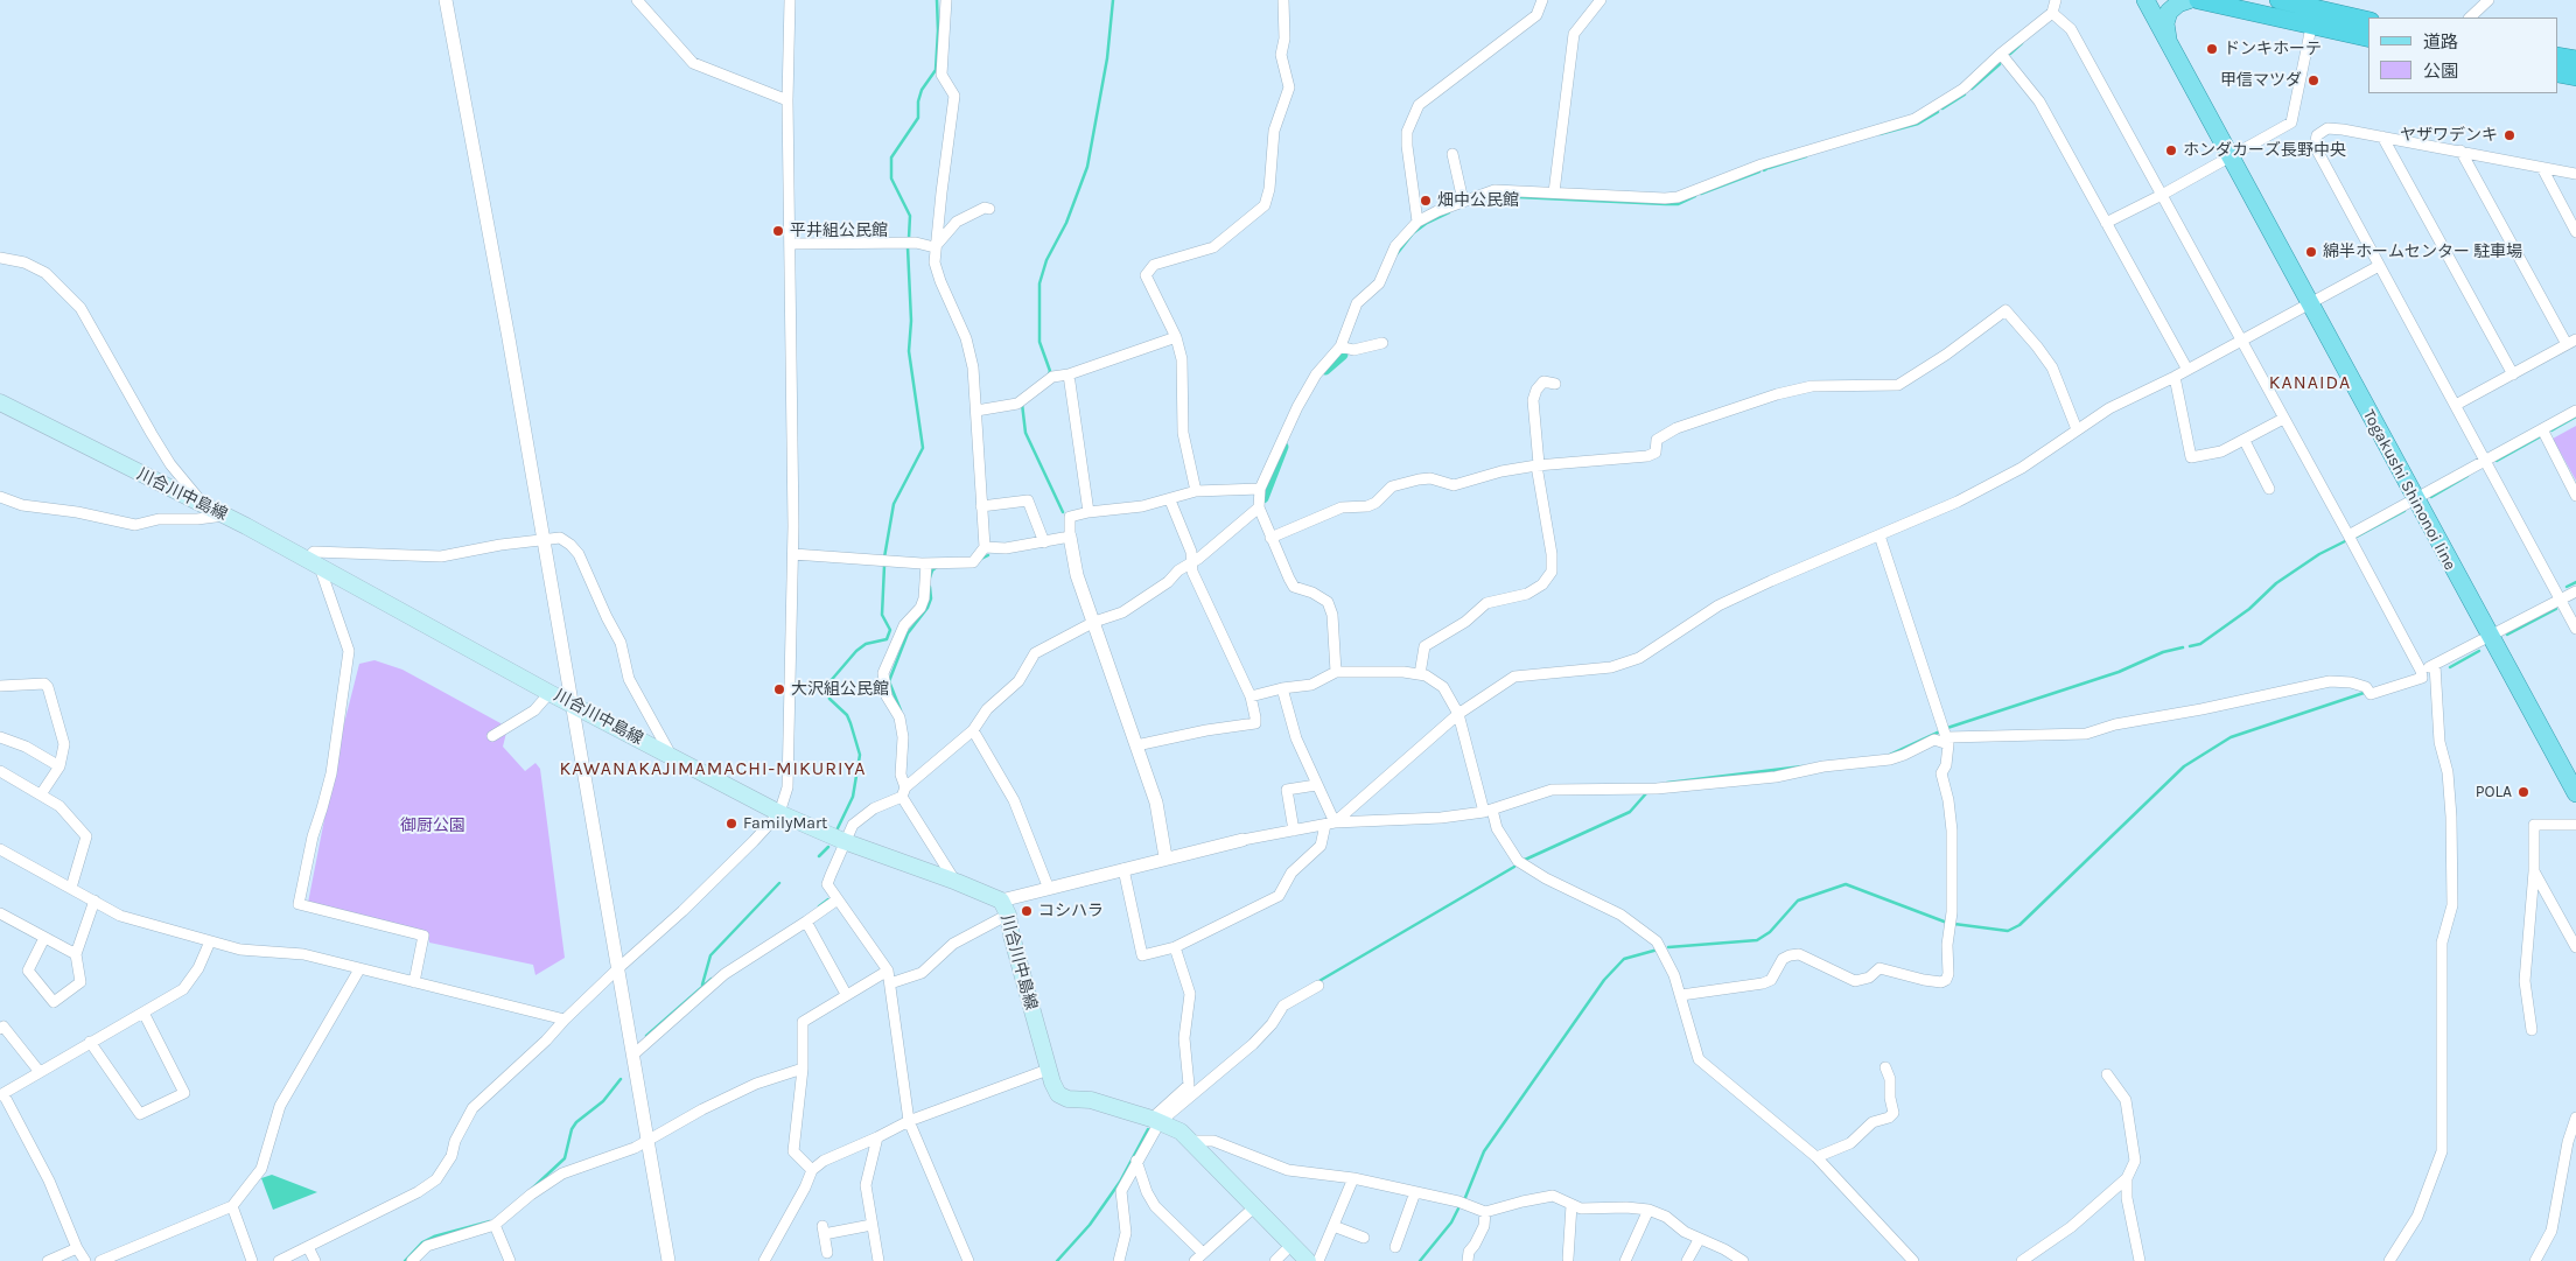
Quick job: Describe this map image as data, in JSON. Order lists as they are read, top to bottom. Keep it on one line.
{"streets":{"main road":["Togakushi Shinonoi line","川合川中島線"]},"districts":["KANAIDA","KAWANAKAJIMAMACHI-MIKURIYA"],"parks":["御厨公園"],"places":["ドンキホーテ","甲信マツダ","ヤザワデンキ","ホンダカーズ長野中央","畑中公民館","平井組公民館","綿半ホームセンター 駐車場","大沢組公民館","POLA","FamilyMart","コシハラ"],"legend":["道路","公園"]}
